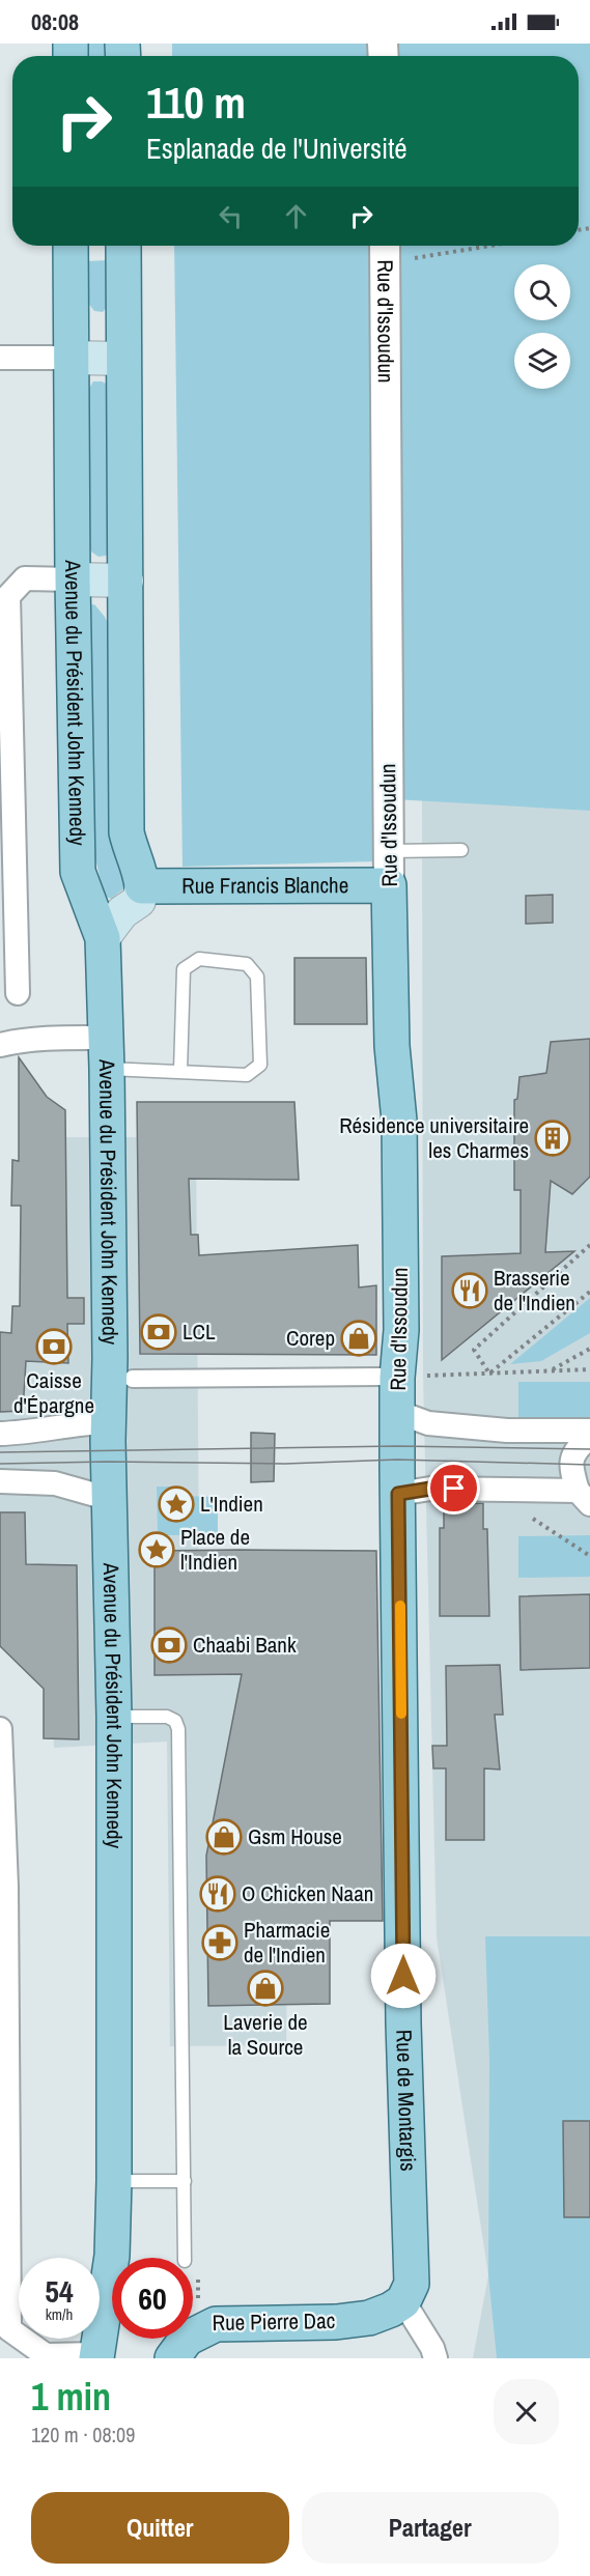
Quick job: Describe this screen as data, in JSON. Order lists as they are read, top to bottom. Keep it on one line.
{"streets":{"main road":["Rue d'Issoudun","Avenue du Président John Kennedy","Rue Francis Blanche","Rue de Montargis","Rue Pierre Dac"]},"crossings":[["Rue d'Issoudun","Rue Francis Blanche"],["Rue d'Issoudun","Rue de Montargis"],["Rue de Montargis","Rue Pierre Dac"]],"places":{"building":["Résidence universitaire les Charmes"],"restaurant":["Brasserie de l'Indien","O Chicken Naan"],"bank":["LCL","Caisse d'Épargne","Chaabi Bank"],"shop":["Corep","Gsm House","Laverie de la Source"],"place":["L'Indien","Place de l'Indien"],"pharmacy":["Pharmacie de l'Indien"]},"page":{"status":"08:08","turn":["110 m","Esplanade de l'Université"],"speed":"54 km/h","limit":"60","heading":["1 min","120 m · 08:09"],"buttons":["Quitter","Partager"]}}
